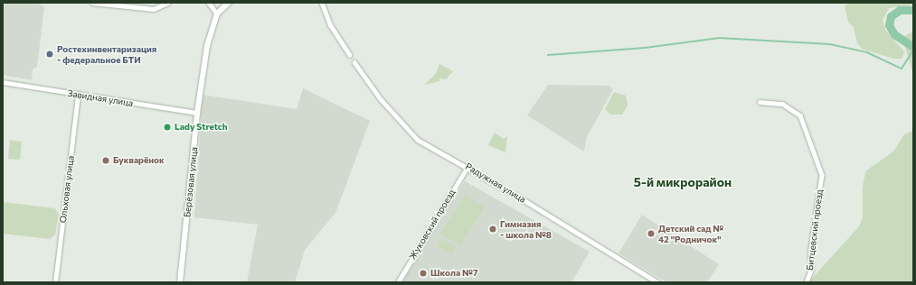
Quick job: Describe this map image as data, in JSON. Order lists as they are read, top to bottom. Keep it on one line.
{"streets":{"street":["Завидная улица","Берёзовая улица","Радужная улица","Ольховая улица","Жуковский проезд","Битцевский проезд"]},"crossings":[["Завидная улица","Берёзовая улица"],["Завидная улица","Ольховая улица"],["Радужная улица","Жуковский проезд"]],"districts":["5-й микрорайон"],"places":["Ростехинвентаризация - федеральное БТИ","Lady Stretch","Букварёнок","Гимназия - школа №8","Детский сад № 42 \"Родничок\"","Школа №7"]}
